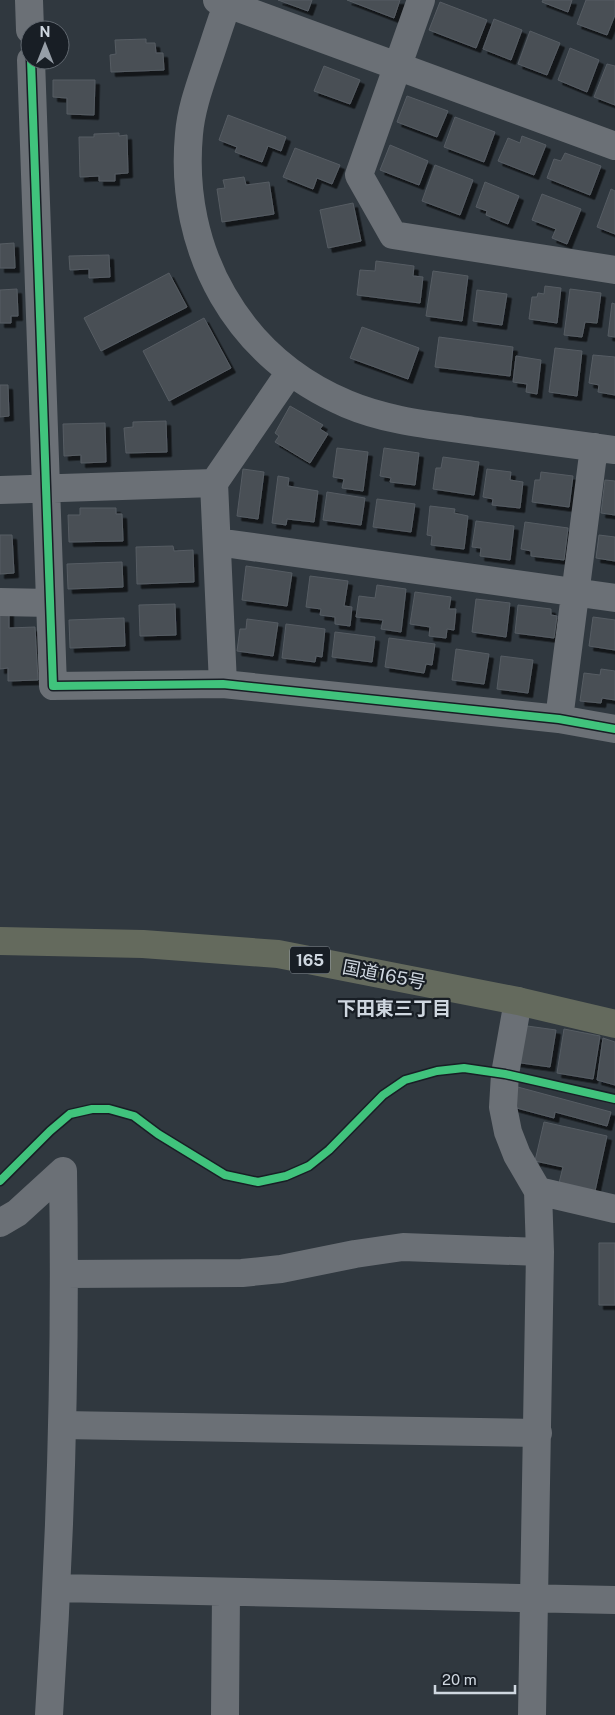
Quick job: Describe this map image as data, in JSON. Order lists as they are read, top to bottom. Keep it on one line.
{"streets":{"highway":["165","国道165号"]},"districts":["下田東三丁目"],"scale_bar":"20 m","north":"top"}
